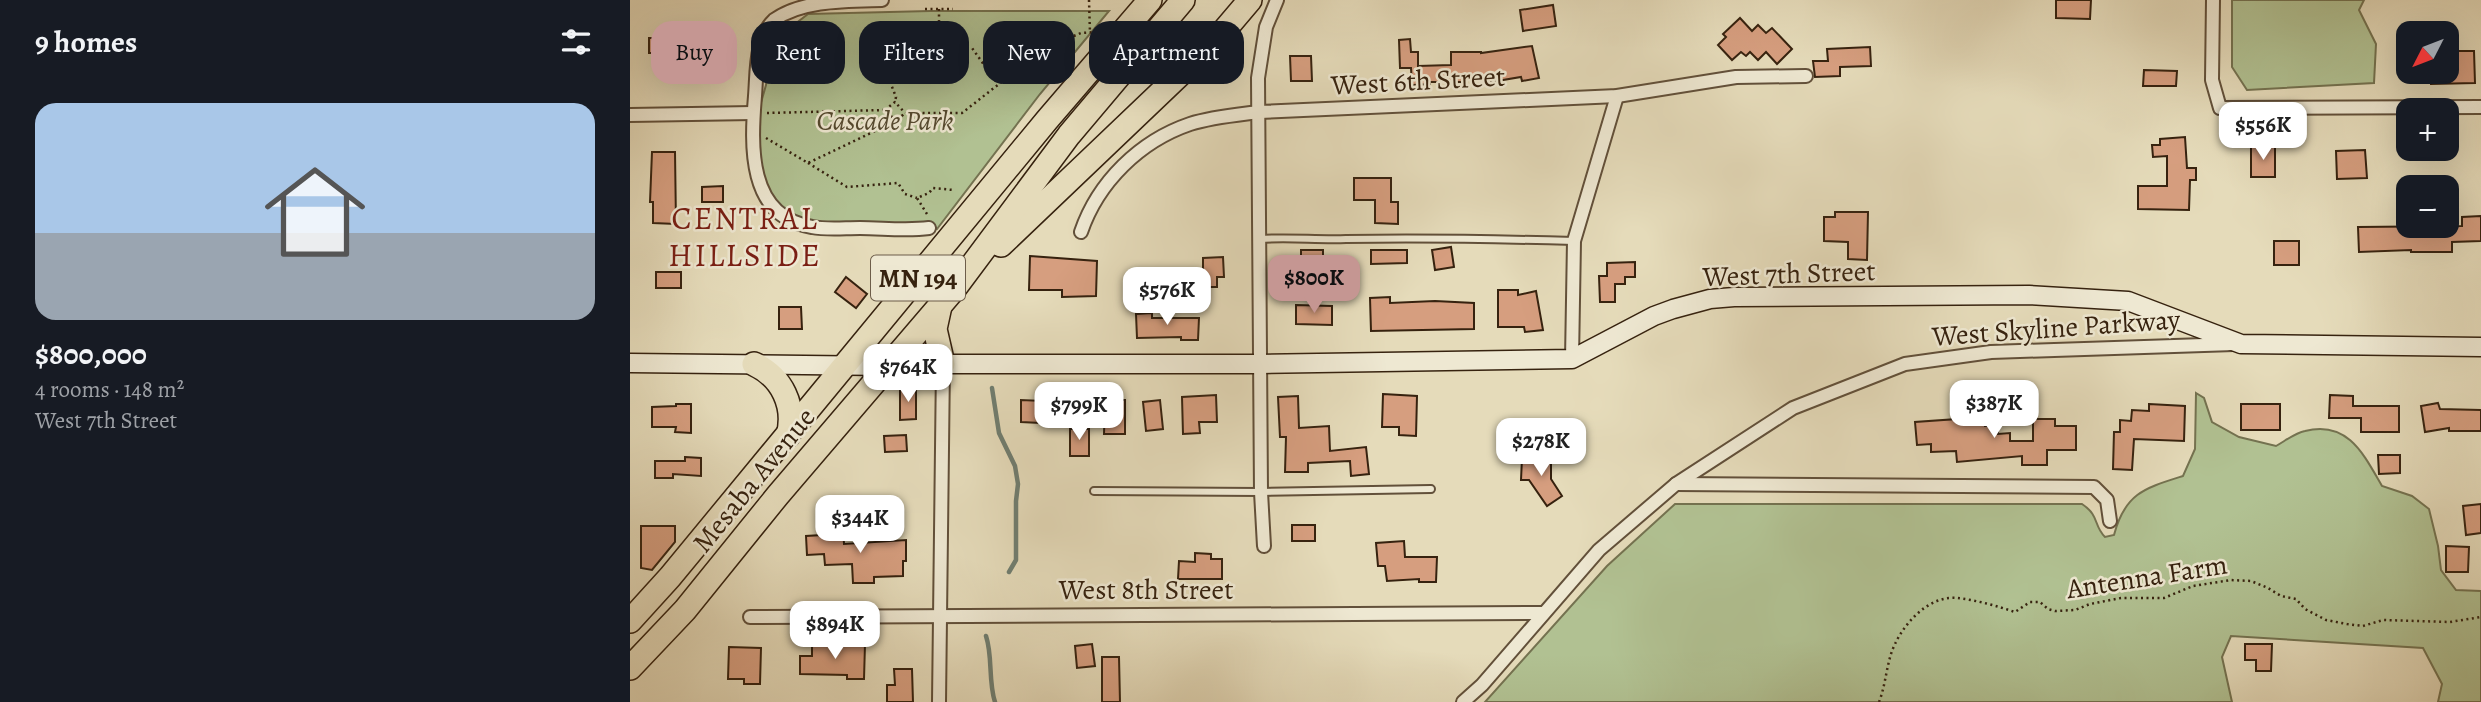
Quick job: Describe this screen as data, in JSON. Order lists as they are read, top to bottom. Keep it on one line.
{"streets":{"highway":["MN 194","Mesaba Avenue"],"street":["West 6th Street","West 7th Street","West Skyline Parkway","West 8th Street"],"path":["Antenna Farm"]},"crossings":[["West 7th Street","West Skyline Parkway"],["West 7th Street","Mesaba Avenue"],["West Skyline Parkway","West 8th Street"]],"districts":["CENTRAL HILLSIDE"],"parks":["Cascade Park"],"north":"bottom left","page":{"heading":"9 homes","map_buttons":["+","−"],"chip":["Buy","Rent","Filters","New","Apartment"],"list":[{"name":"$800,000","note":"4 rooms · 148 m² · West 7th Street"}],"price":["$556K","$800K","$576K","$764K","$387K","$799K","$278K","$344K","$894K"]}}
